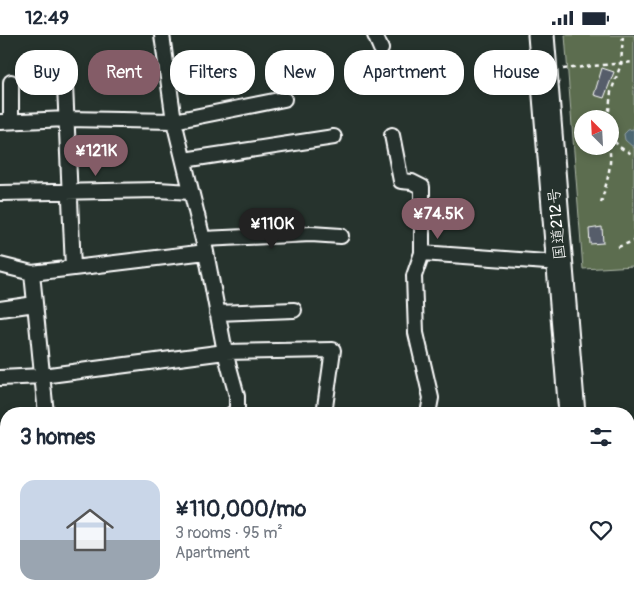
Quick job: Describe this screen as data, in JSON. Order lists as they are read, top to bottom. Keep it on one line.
{"streets":{"highway":["国道212号"]},"north":"top left","page":{"status":"12:49","chip":["Buy","Rent","Filters","New","Apartment","House"],"price":["¥121K","¥74.5K","¥110K"],"heading":"3 homes","list":[{"name":"¥110,000/mo","note":"3 rooms · 95 m² · Apartment"}]}}
